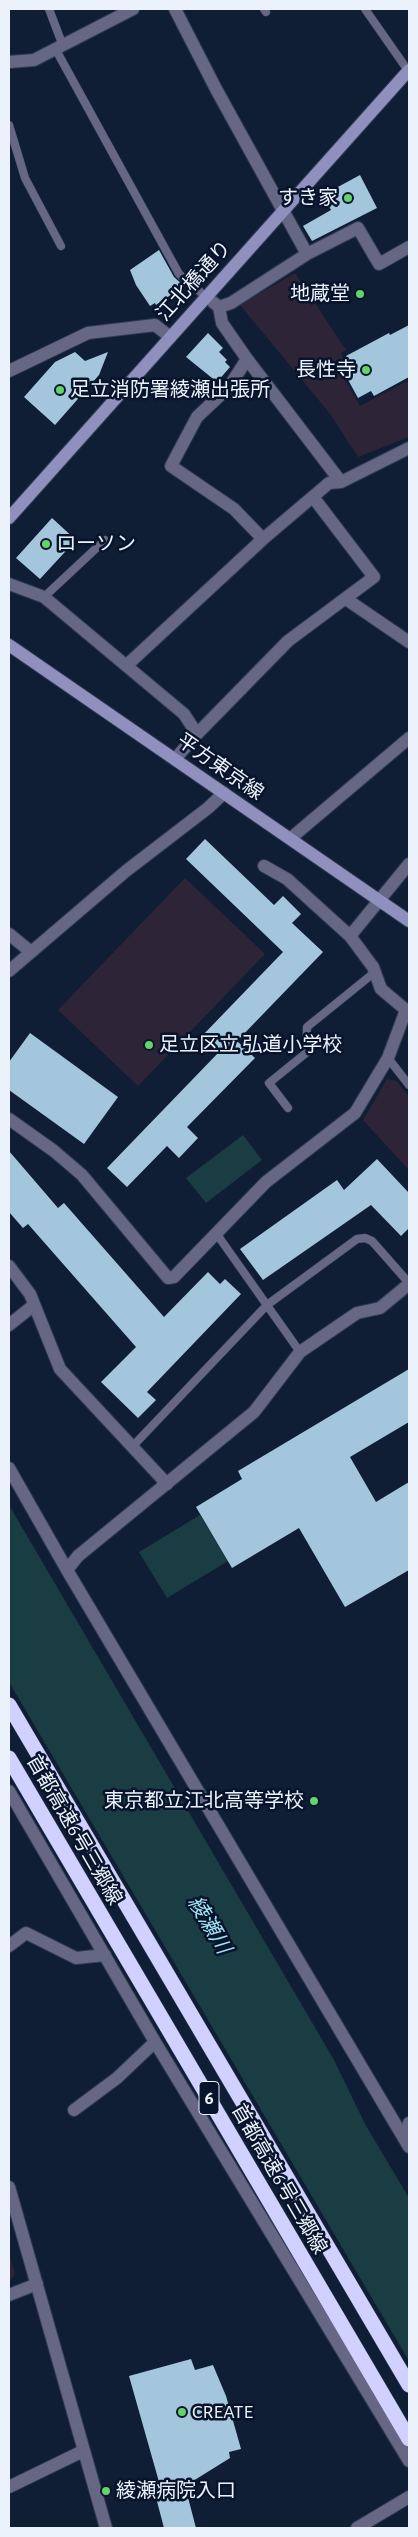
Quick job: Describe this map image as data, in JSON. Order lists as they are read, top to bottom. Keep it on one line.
{"streets":{"highway":["首都高速6号三郷線","6"],"main road":["江北橋通り","平方東京線"]},"water":["綾瀬川"],"places":["すき家","地蔵堂","長性寺","足立消防署綾瀬出張所","ローソン","足立区立 弘道小学校","東京都立江北高等学校","CREATE","綾瀬病院入口"]}
